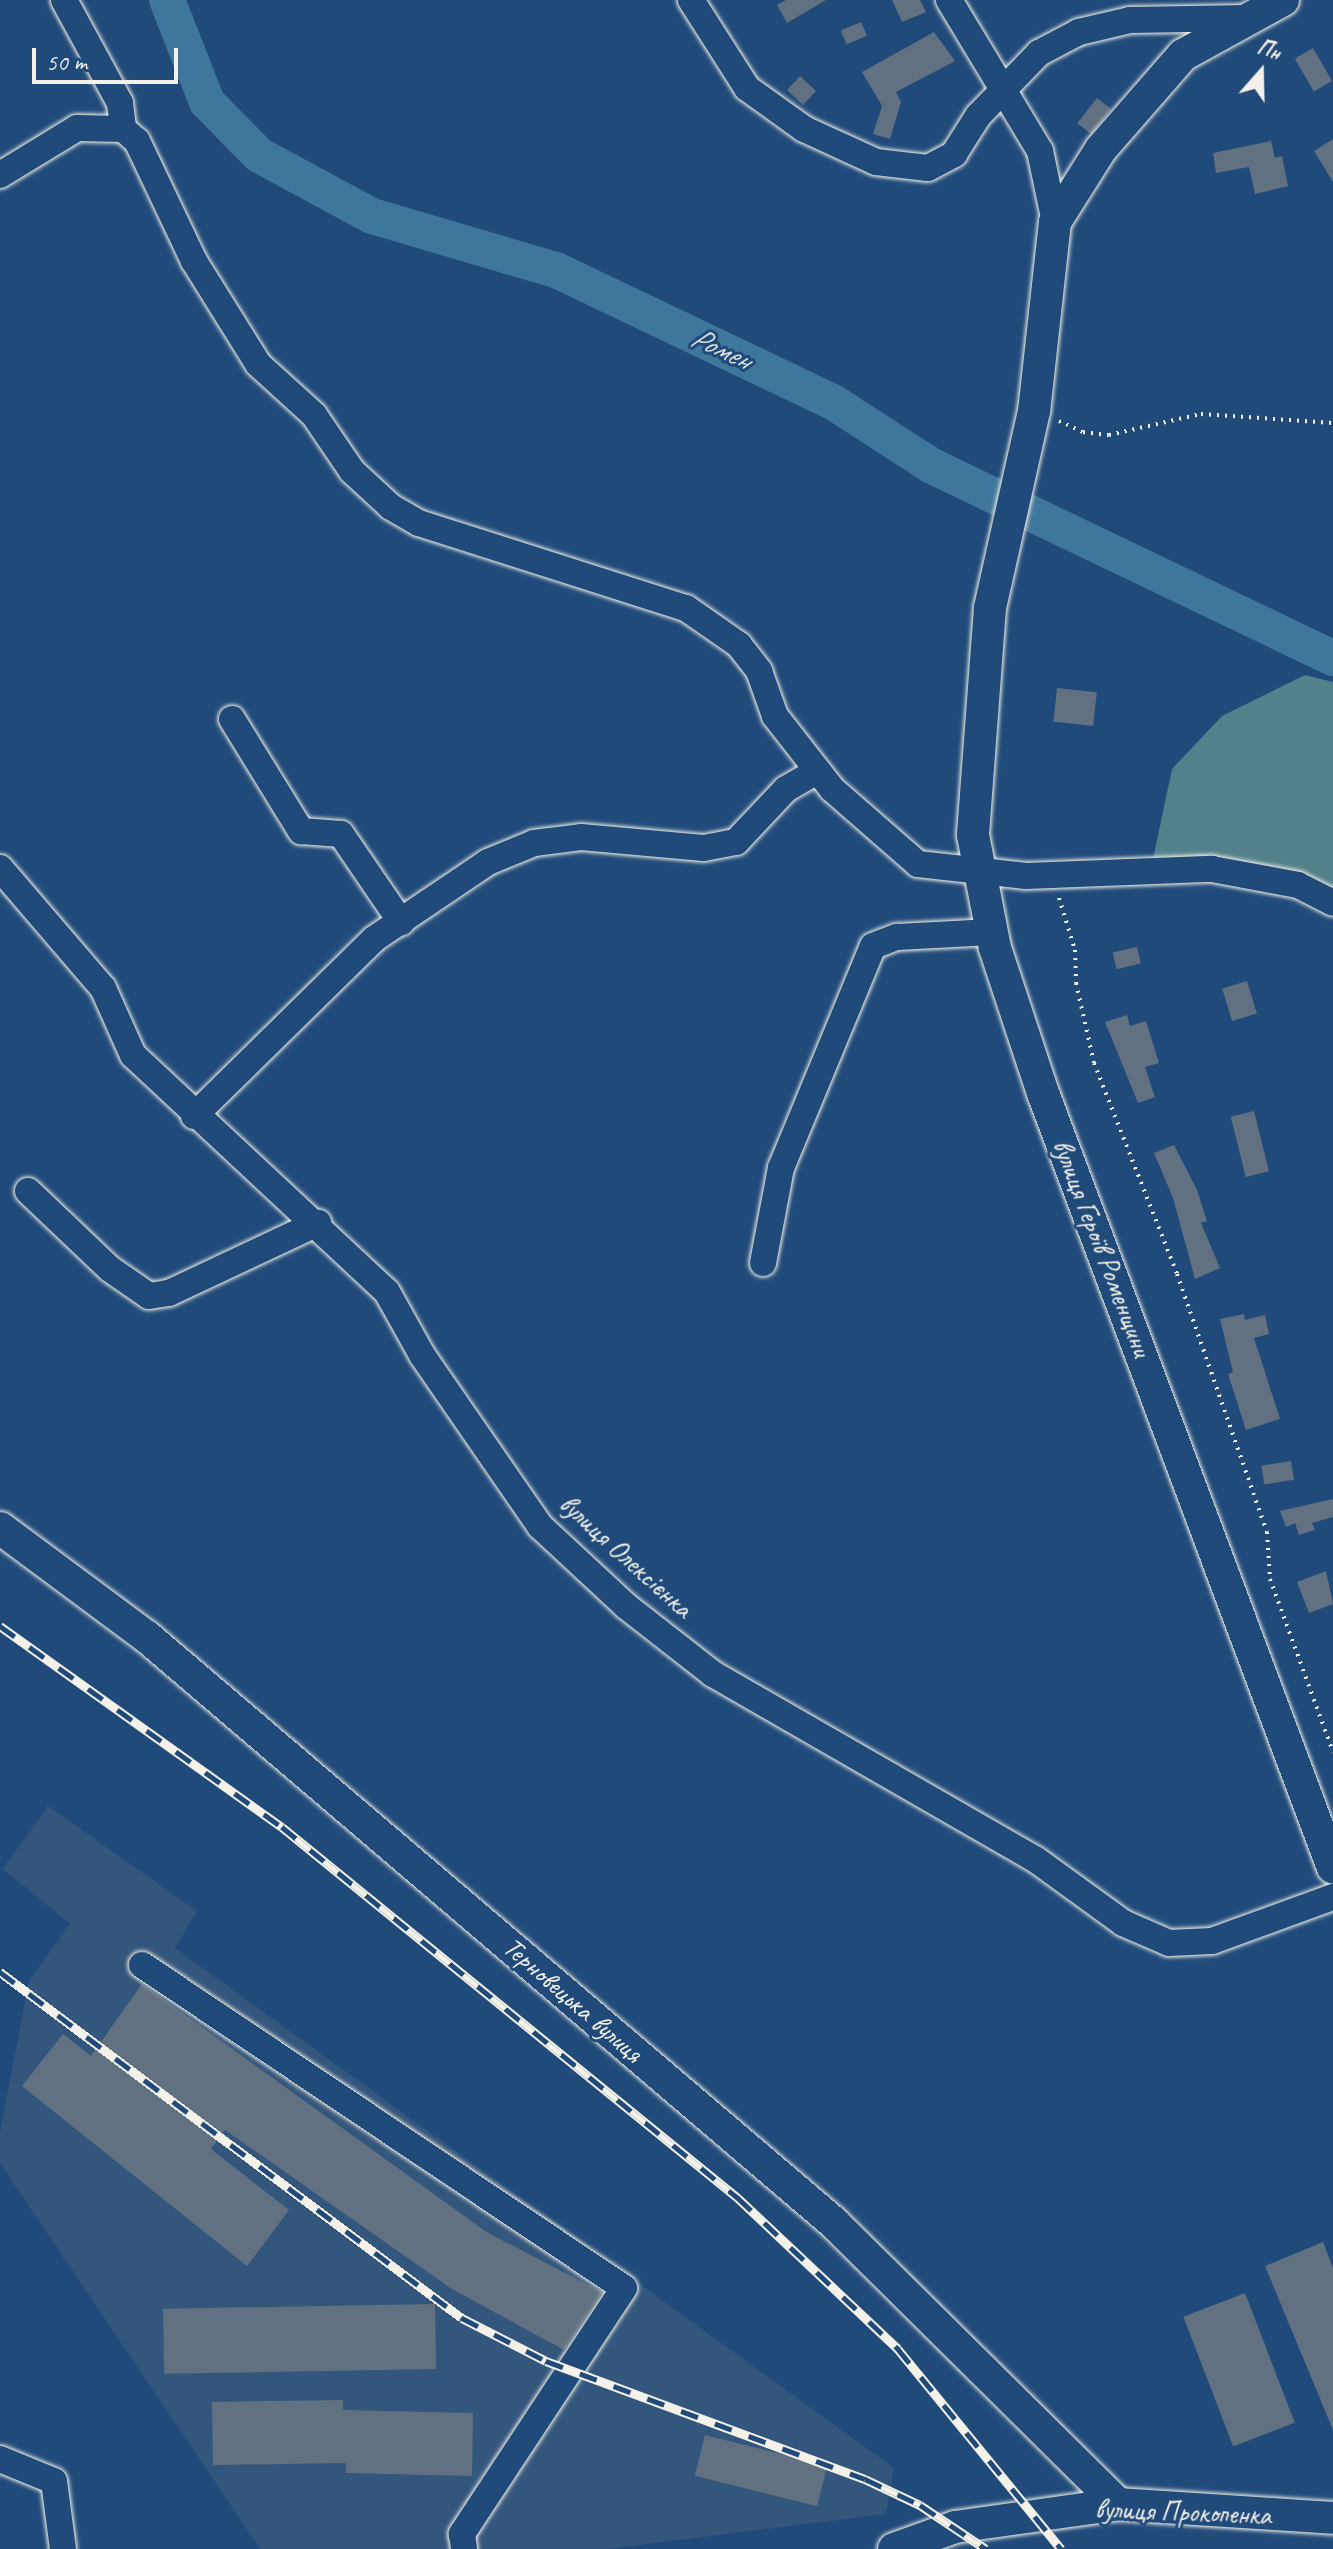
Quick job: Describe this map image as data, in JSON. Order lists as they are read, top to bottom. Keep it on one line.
{"streets":{"main road":["вулиця Героїв Роменщини","Терновецька вулиця","вулиця Прокопенка"],"street":["вулиця Олексієнка"]},"crossings":[["Терновецька вулиця","вулиця Прокопенка"]],"water":["Ромен"],"scale_bar":"50 m","north":"top"}
